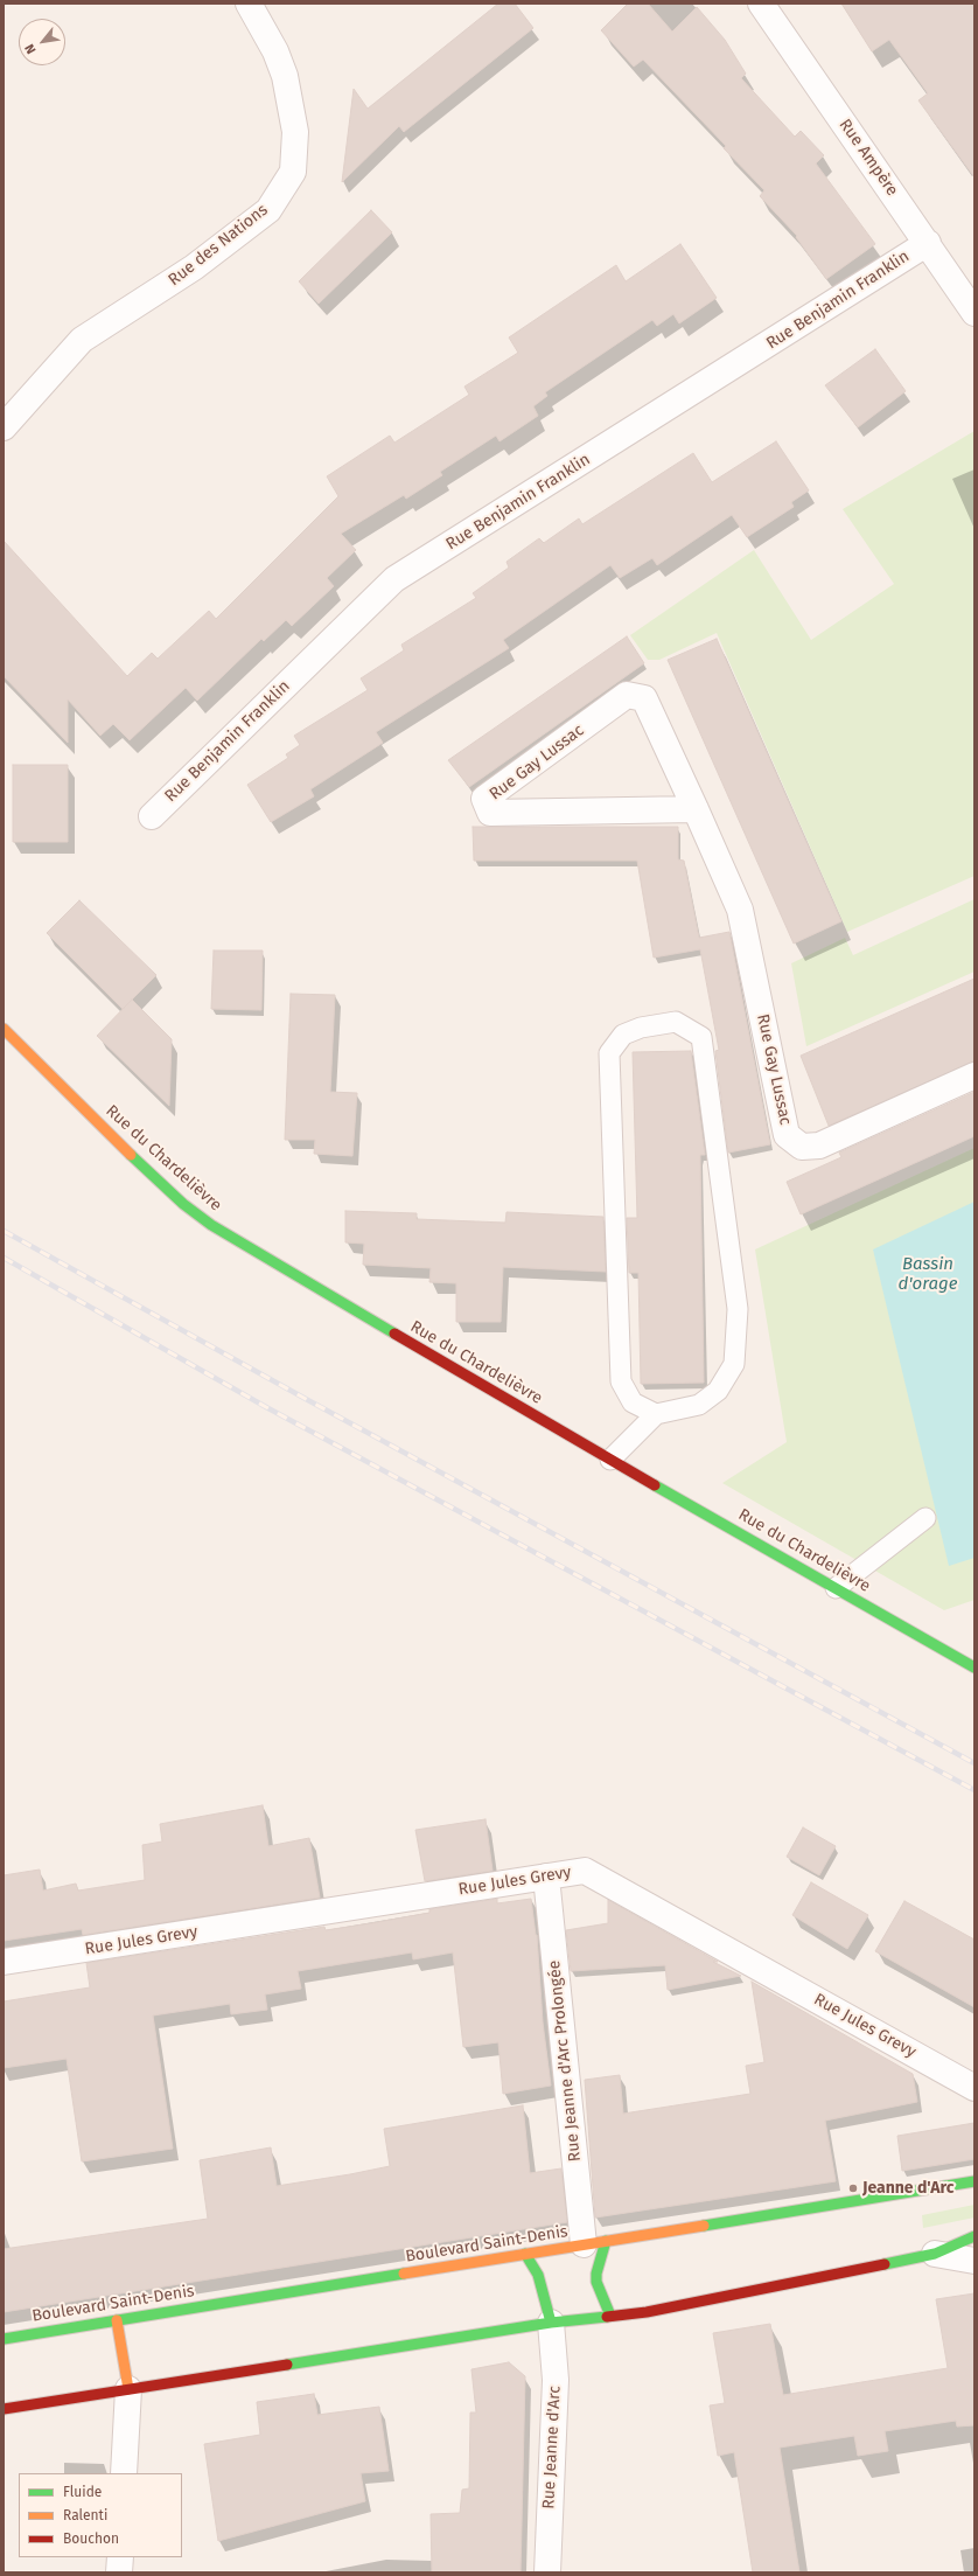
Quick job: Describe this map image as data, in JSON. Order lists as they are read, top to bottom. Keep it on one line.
{"streets":{"main road":["Rue du Chardelièvre","Boulevard Saint-Denis"],"street":["Rue Ampère","Rue des Nations","Rue Benjamin Franklin","Rue Gay Lussac","Rue Jules Grevy","Rue Jeanne d'Arc Prolongée","Rue Jeanne d'Arc"]},"crossings":[["Rue Ampère","Rue Benjamin Franklin"],["Rue Jules Grevy","Rue Jeanne d'Arc Prolongée"],["Rue Jeanne d'Arc Prolongée","Boulevard Saint-Denis"]],"water":["Bassin d'orage"],"places":["Jeanne d'Arc"],"legend":["Fluide","Ralenti","Bouchon"],"north":"bottom left"}
